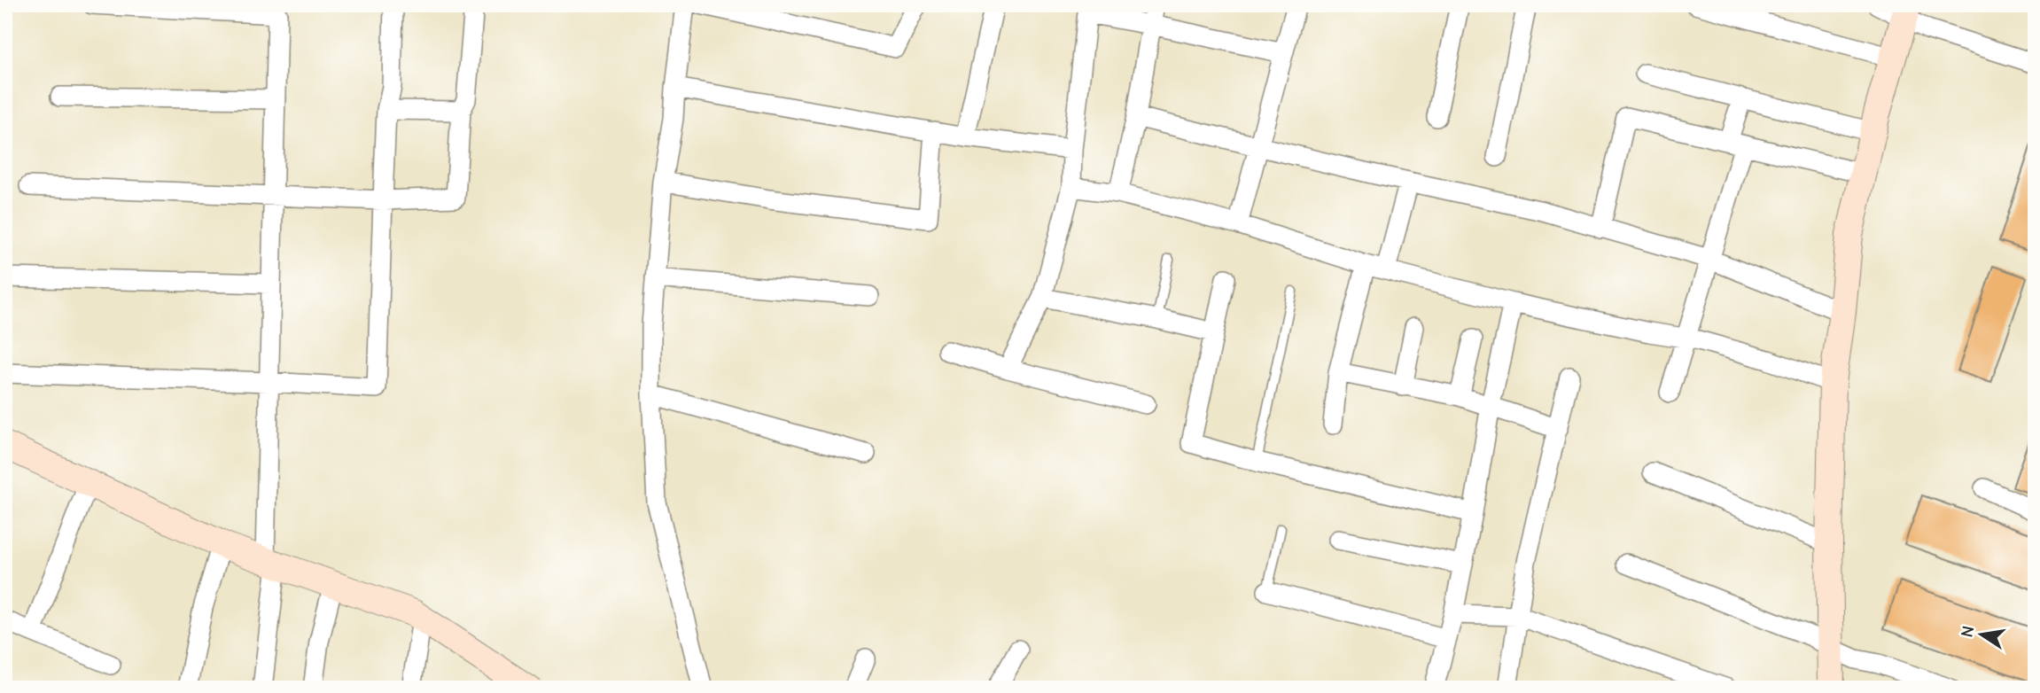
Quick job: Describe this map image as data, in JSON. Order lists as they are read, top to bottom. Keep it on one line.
{"north":"left"}
